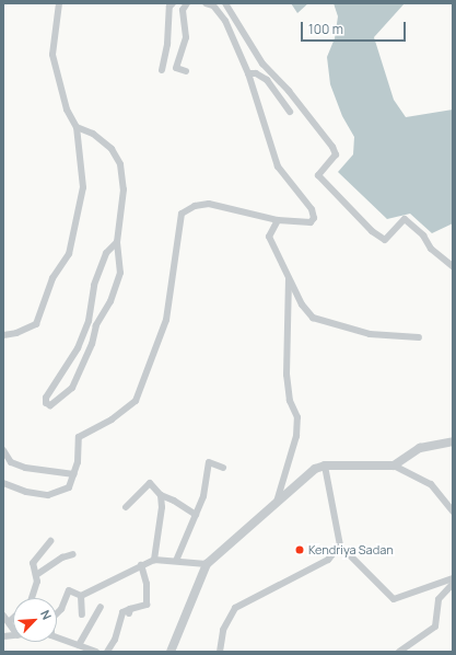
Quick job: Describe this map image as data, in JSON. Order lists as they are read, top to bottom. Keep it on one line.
{"places":["Kendriya Sadan"],"scale_bar":"100 m","north":"top right"}
